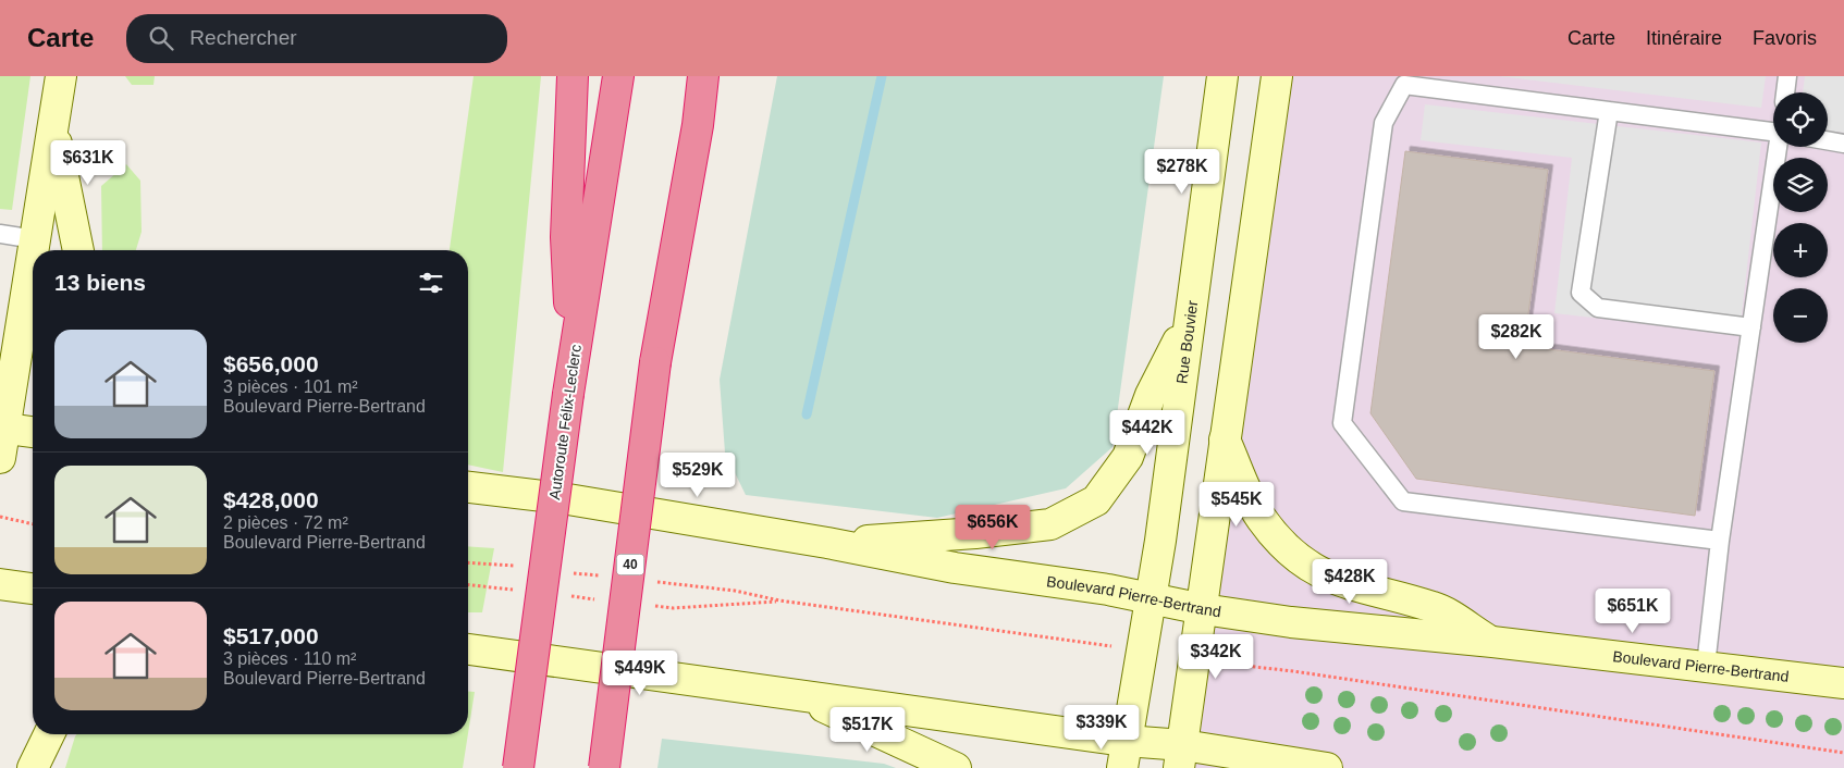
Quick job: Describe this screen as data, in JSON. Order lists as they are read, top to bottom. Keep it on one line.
{"streets":{"highway":["Autoroute Félix-Leclerc","40"],"main road":["Rue Bouvier","Boulevard Pierre-Bertrand"]},"crossings":[["Rue Bouvier","Boulevard Pierre-Bertrand"]],"page":{"header":"Carte","search":"Rechercher","nav":["Carte","Itinéraire","Favoris"],"map_buttons":["+","−"],"price":["$631K","$278K","$282K","$442K","$529K","$545K","$656K","$428K","$651K","$342K","$449K","$339K","$517K"],"heading":"13 biens","list":[{"name":"$656,000","note":"3 pièces · 101 m² · Boulevard Pierre-Bertrand"},{"name":"$428,000","note":"2 pièces · 72 m² · Boulevard Pierre-Bertrand"},{"name":"$517,000","note":"3 pièces · 110 m² · Boulevard Pierre-Bertrand"}]}}
